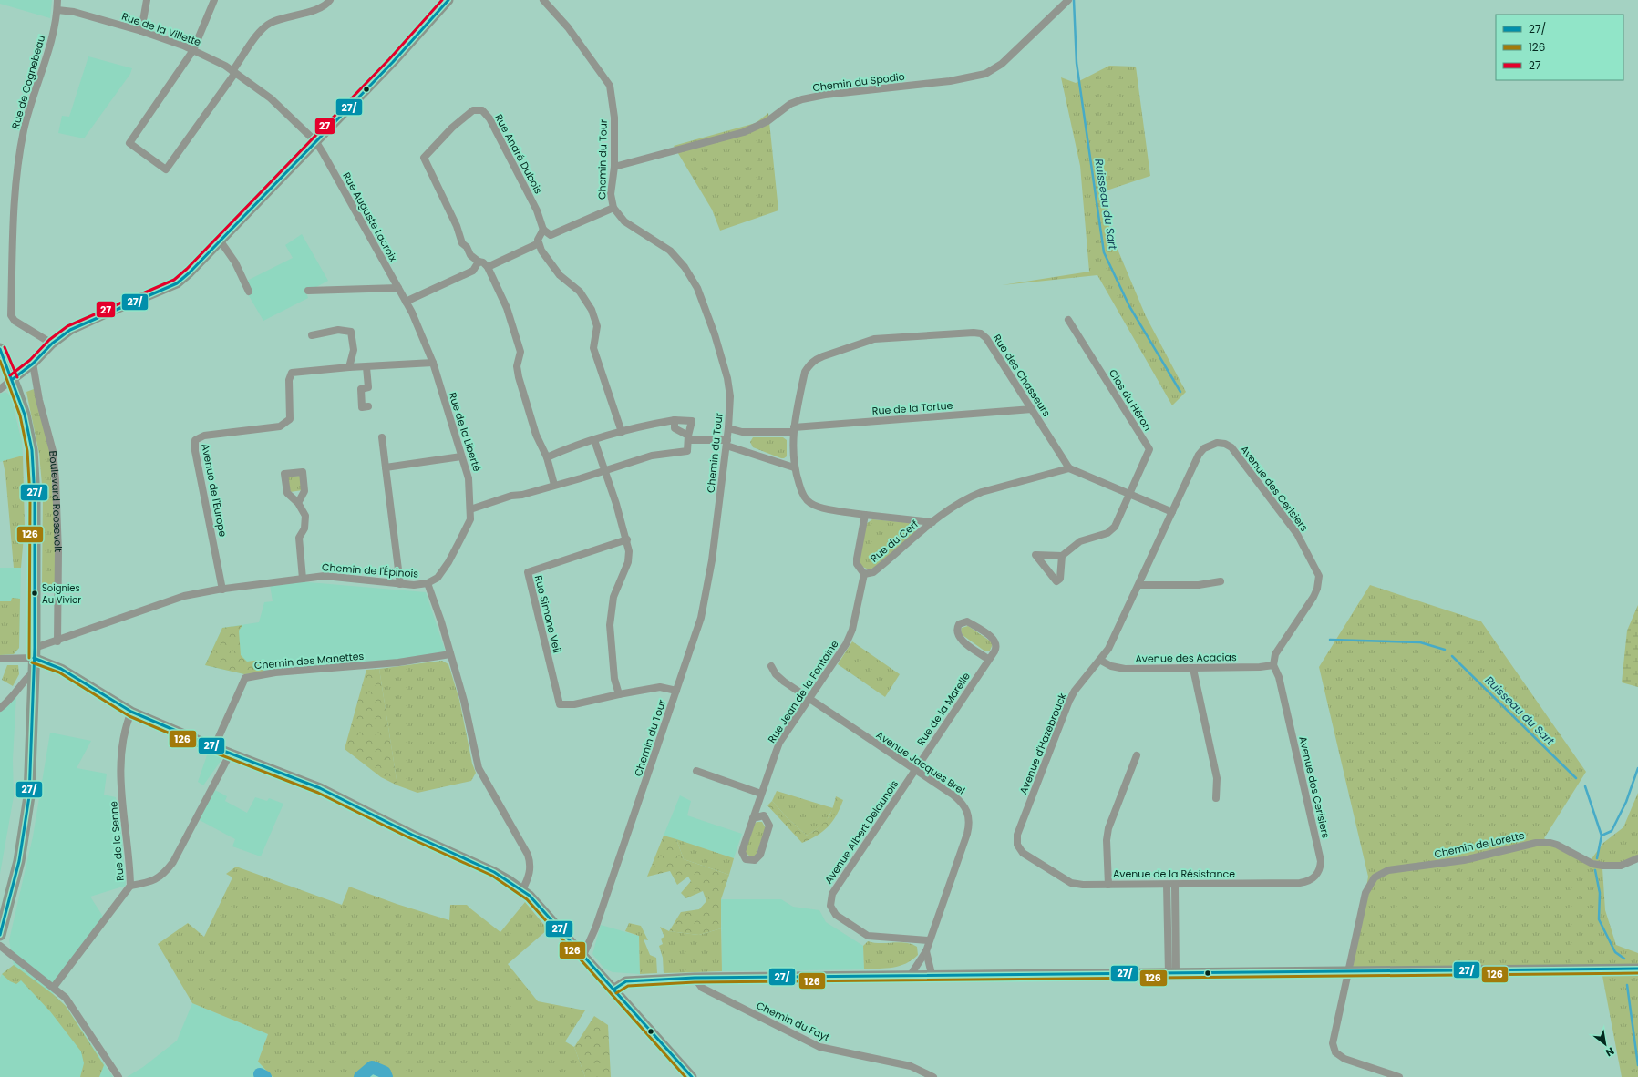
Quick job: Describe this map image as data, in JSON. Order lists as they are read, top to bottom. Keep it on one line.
{"streets":{"main road":["Boulevard Roosevelt"],"street":["Rue de la Villette","Rue de Cognebeau","Chemin du Spodio","Rue André Dubois","Chemin du Tour","Rue Auguste Lacroix","Rue des Chasseurs","Clos du Héron","Rue de la Tortue","Rue de la Liberté","Avenue des Cerisiers","Avenue de l'Europe","Rue du Cerf","Chemin de l'Épinois","Rue Simone Veil","Avenue des Acacias","Chemin des Manettes","Rue Jean de la Fontaine","Rue de la Marelle","Avenue d'Hazebrouck","Avenue Jacques Brel","Avenue Albert Delaunois","Rue de la Senne","Chemin de Lorette","Avenue de la Résistance","Chemin du Fayt"]},"crossings":[["Rue de la Villette","Rue de Cognebeau"],["Rue de la Villette","Rue Auguste Lacroix"],["Chemin du Spodio","Chemin du Tour"],["Chemin du Tour","Rue de la Tortue"],["Rue Auguste Lacroix","Rue de la Liberté"],["Rue des Chasseurs","Rue de la Tortue"],["Rue des Chasseurs","Rue du Cerf"],["Rue de la Liberté","Avenue de l'Europe"],["Rue de la Liberté","Chemin de l'Épinois"],["Avenue des Cerisiers","Avenue des Acacias"],["Avenue des Cerisiers","Avenue d'Hazebrouck"],["Avenue des Cerisiers","Avenue de la Résistance"],["Avenue de l'Europe","Chemin de l'Épinois"],["Boulevard Roosevelt","Chemin de l'Épinois"],["Rue du Cerf","Rue Jean de la Fontaine"],["Chemin de l'Épinois","Chemin des Manettes"],["Avenue des Acacias","Avenue d'Hazebrouck"],["Rue Jean de la Fontaine","Avenue Jacques Brel"],["Rue de la Marelle","Avenue Jacques Brel"],["Rue de la Marelle","Avenue Albert Delaunois"],["Avenue d'Hazebrouck","Avenue de la Résistance"],["Avenue Jacques Brel","Avenue Albert Delaunois"]],"water":["Ruisseau du Sart"],"places":["Soignies Au Vivier"],"lines":["transit line 27/","transit line 27","transit line 126"],"legend":["27/","126","27"],"north":"bottom right"}
